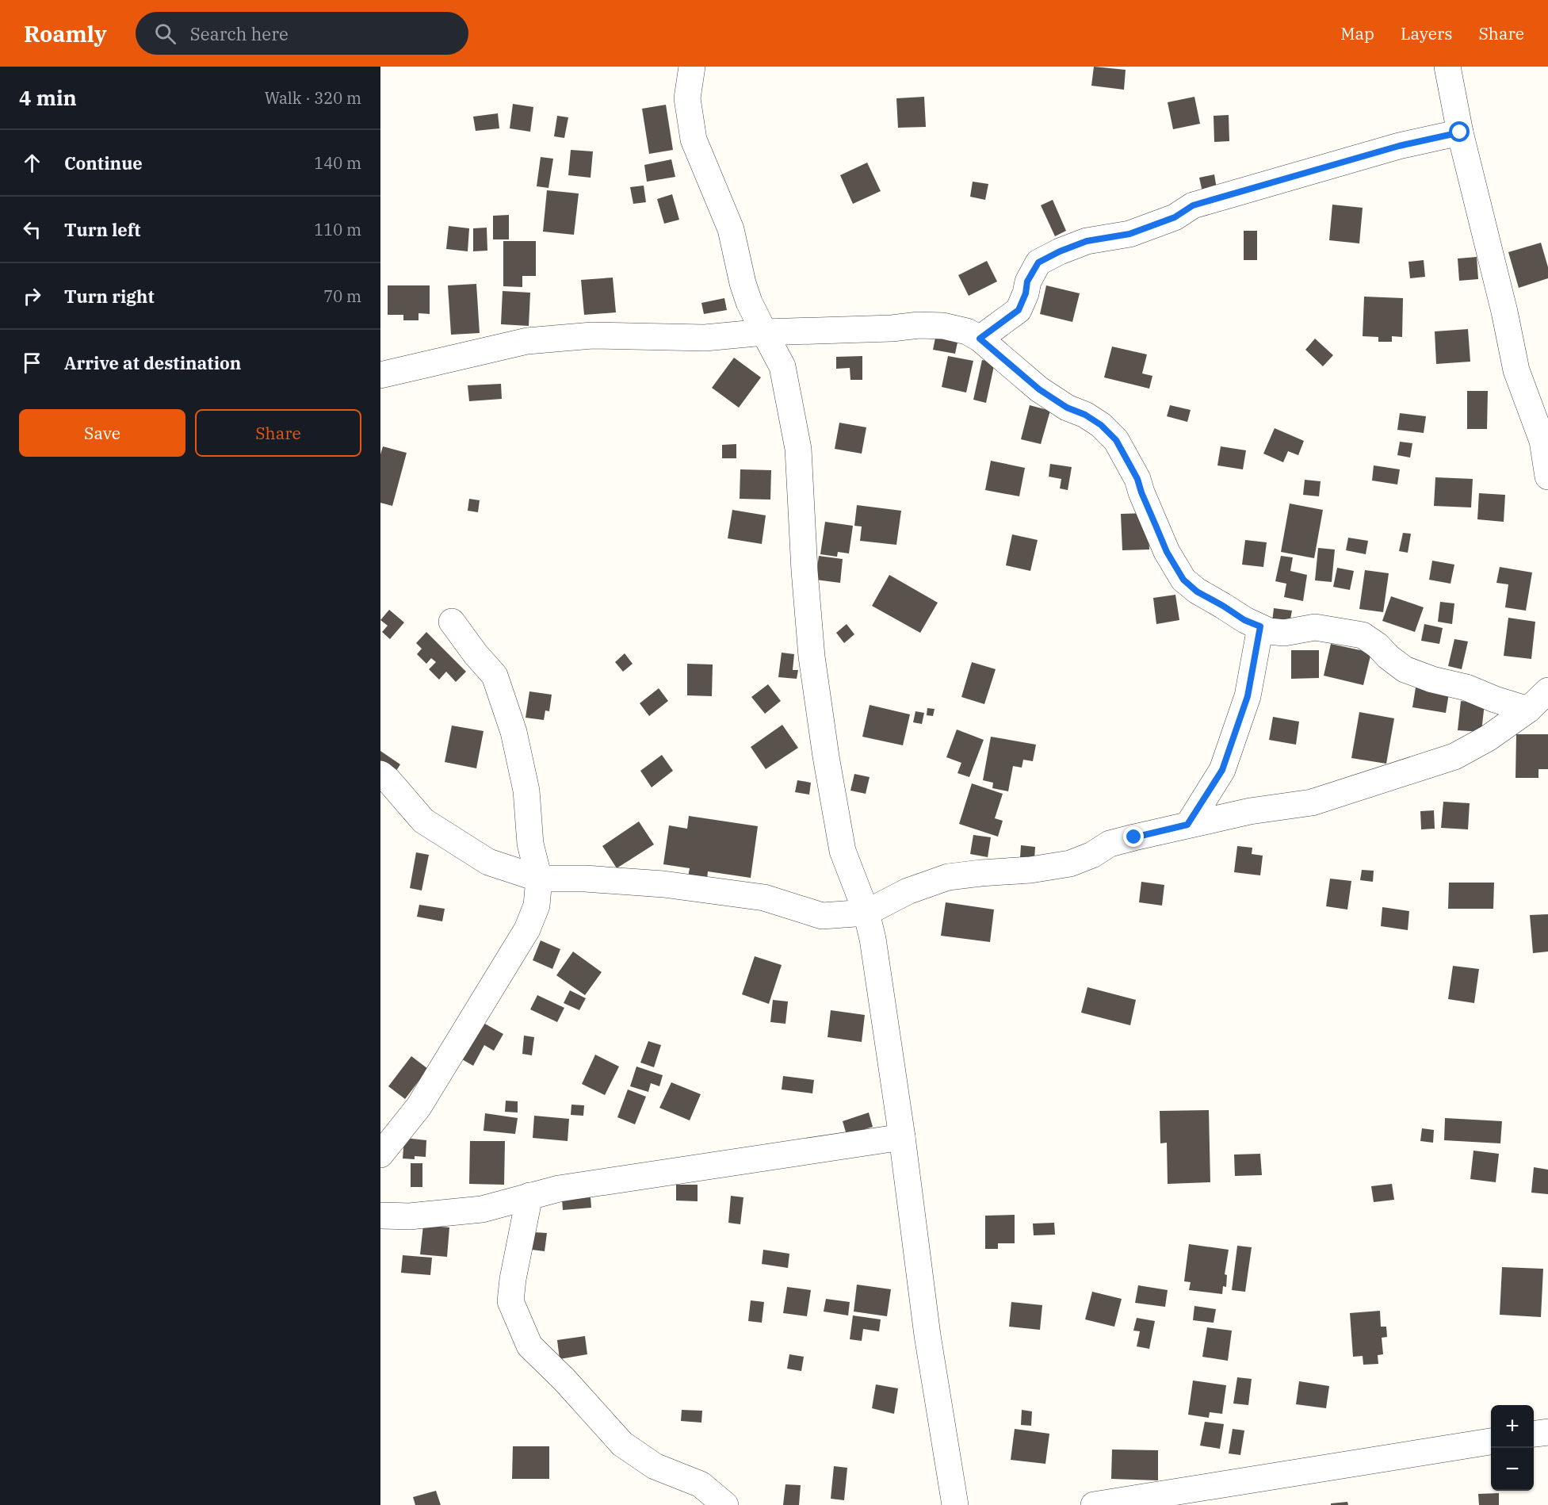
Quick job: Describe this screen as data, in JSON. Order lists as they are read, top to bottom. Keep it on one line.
{"page":{"header":"Roamly","search":"Search here","nav":["Map","Layers","Share"],"heading":["4 min","Walk · 320 m"],"list":[["Continue","140 m"],["Turn left","110 m"],["Turn right","70 m"],"Arrive at destination"],"buttons":["Save","Share"],"map_buttons":["+","−"]}}
